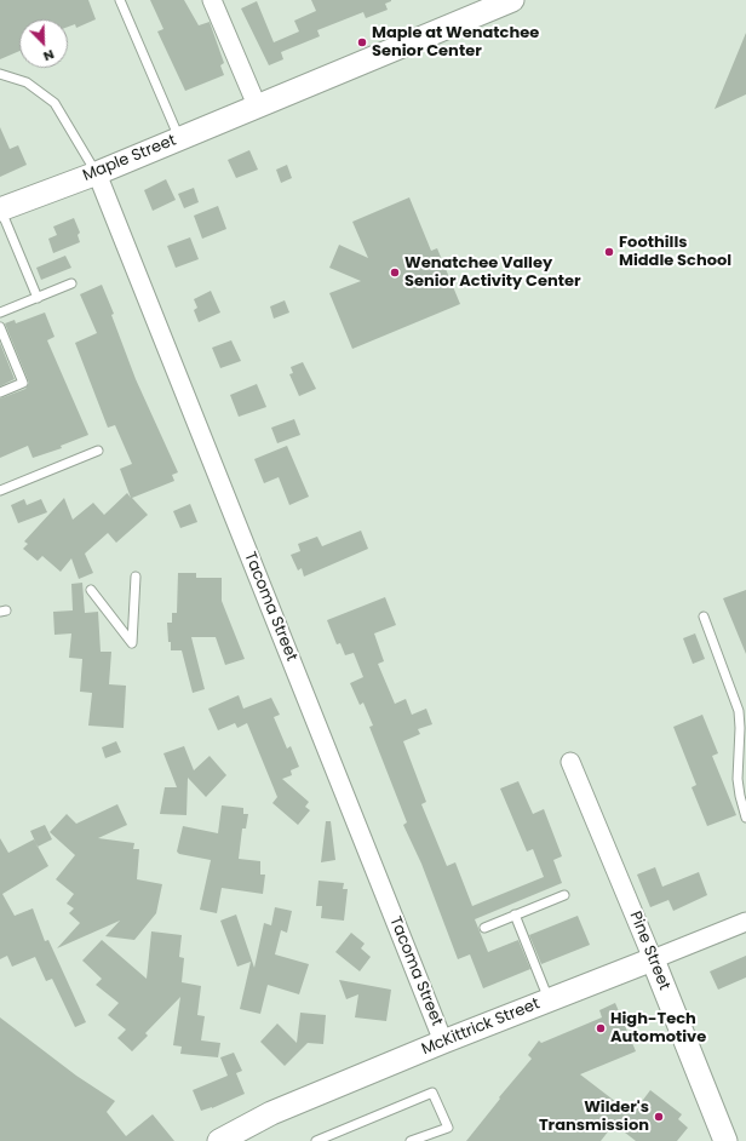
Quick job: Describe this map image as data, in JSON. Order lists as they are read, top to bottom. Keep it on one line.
{"streets":{"street":["Maple Street","Tacoma Street","Pine Street","McKittrick Street"]},"crossings":[["Maple Street","Tacoma Street"],["Tacoma Street","McKittrick Street"],["Pine Street","McKittrick Street"]],"places":["Maple at Wenatchee Senior Center","Foothills Middle School","Wenatchee Valley Senior Activity Center","High-Tech Automotive","Wilder's Transmission"],"north":"bottom right"}
